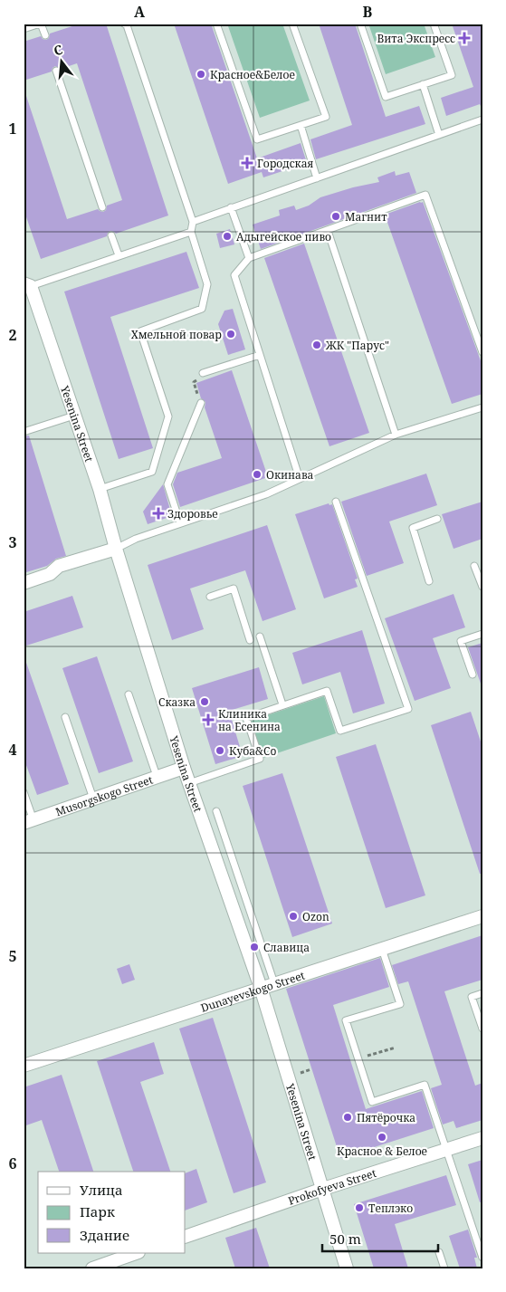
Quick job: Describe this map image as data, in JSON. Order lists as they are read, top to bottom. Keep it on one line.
{"streets":{"street":["Yesenina Street","Musorgskogo Street","Dunayevskogo Street","Prokofyeva Street"]},"crossings":[["Yesenina Street","Musorgskogo Street"],["Yesenina Street","Dunayevskogo Street"],["Yesenina Street","Prokofyeva Street"]],"places":{"health":["Вита Экспресс","Городская","Здоровье","Клиника на Есенина"],"other":["Красное&Белое","Магнит","Адыгейское пиво","Хмельной повар","ЖК \"Парус\"","Окинава","Сказка","Куба&Co","Ozon","Славица","Пятёрочка","Красное & Белое","Теплэко"]},"legend":["Улица","Парк","Здание"],"scale_bar":"50 m","north":"top","grid":{"columns":["A","B"],"rows":["1","2","3","4","5","6"]}}
